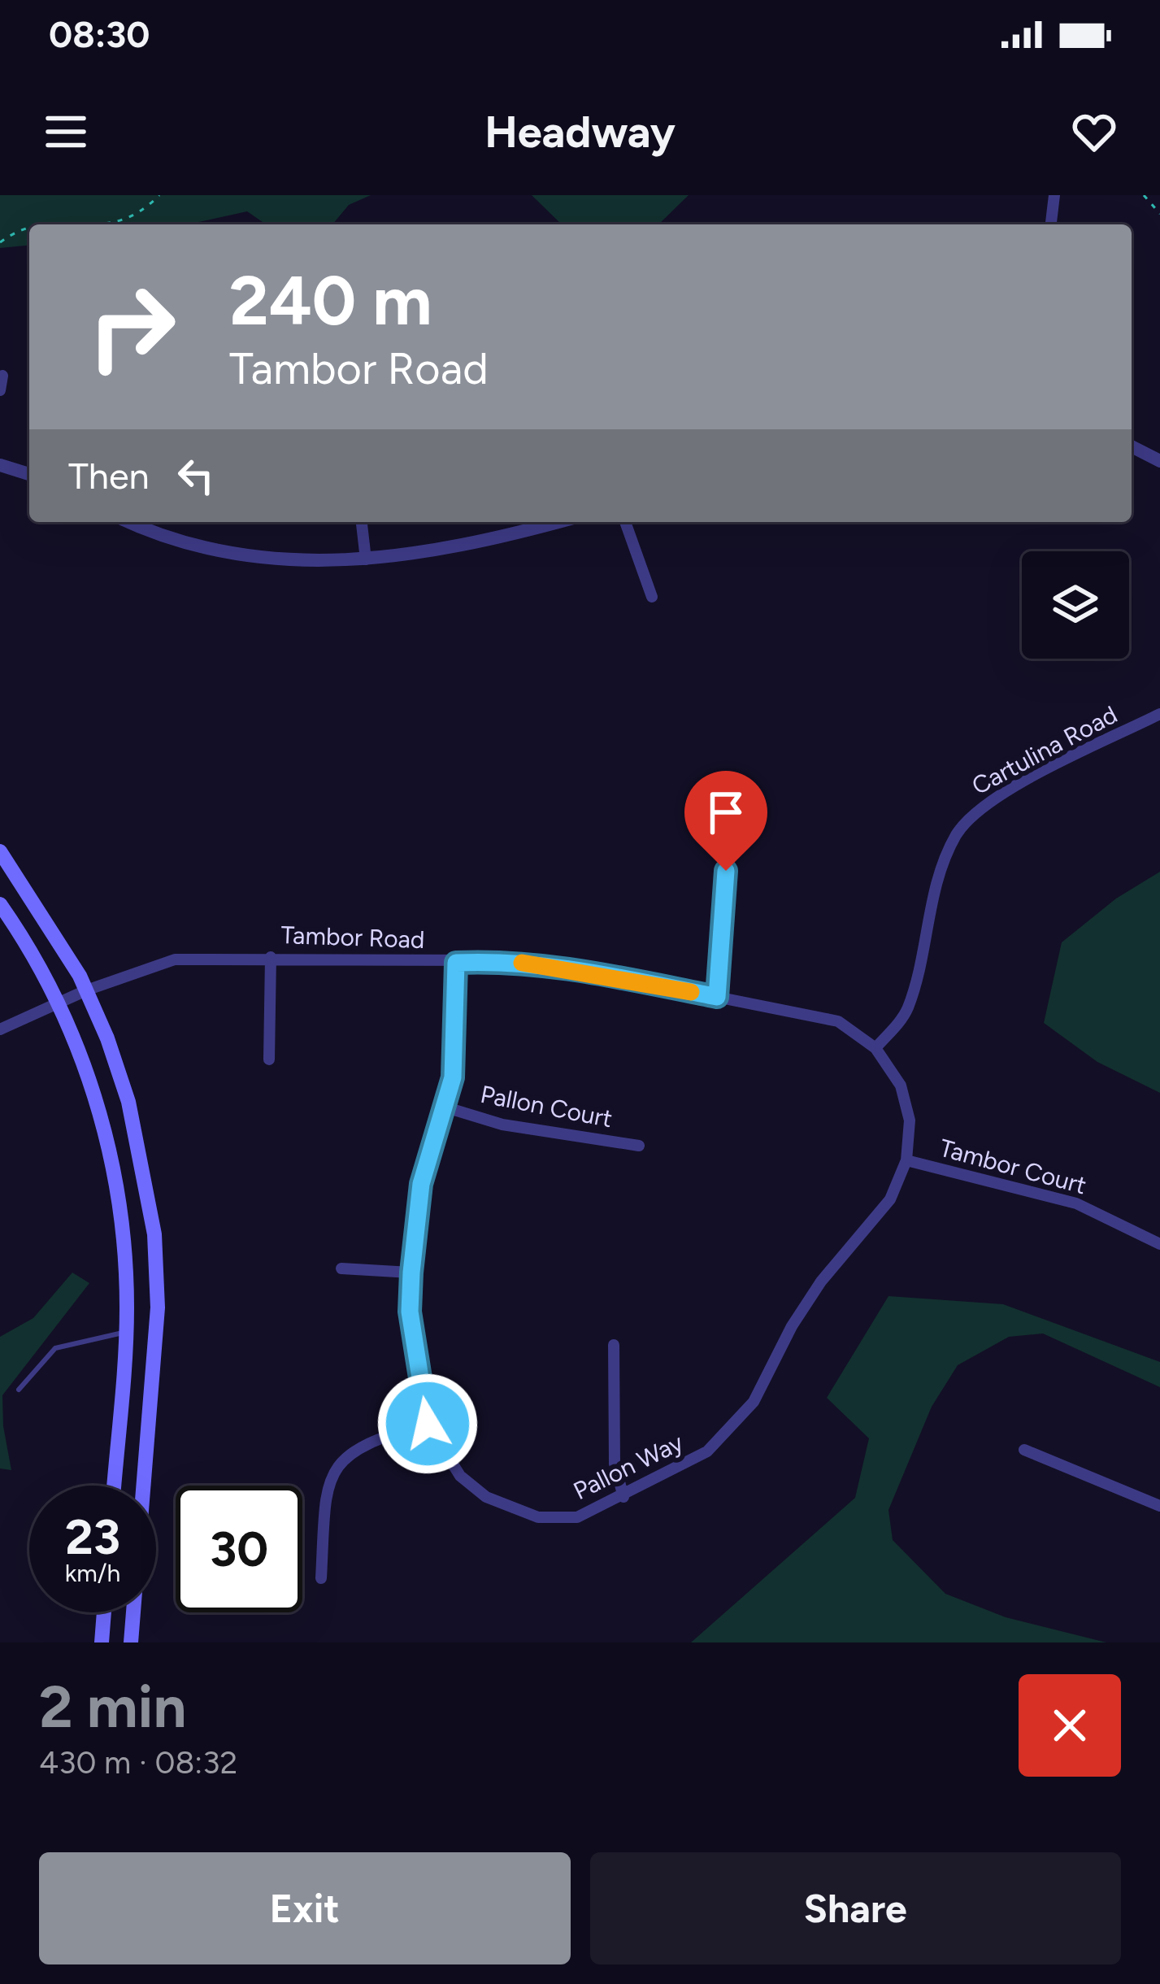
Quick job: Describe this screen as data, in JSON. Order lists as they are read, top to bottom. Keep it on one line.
{"streets":{"street":["Cartulina Road","Tambor Road","Pallon Court","Tambor Court","Pallon Way"]},"crossings":[["Cartulina Road","Tambor Road"],["Tambor Road","Tambor Court"],["Tambor Road","Pallon Way"],["Pallon Court","Pallon Way"],["Tambor Court","Pallon Way"]],"page":{"status":"08:30","header":"Headway","turn":["240 m","Tambor Road"],"then":"Then","speed":"23 km/h","limit":"30","heading":["2 min","430 m · 08:32"],"buttons":["Exit","Share"]}}
